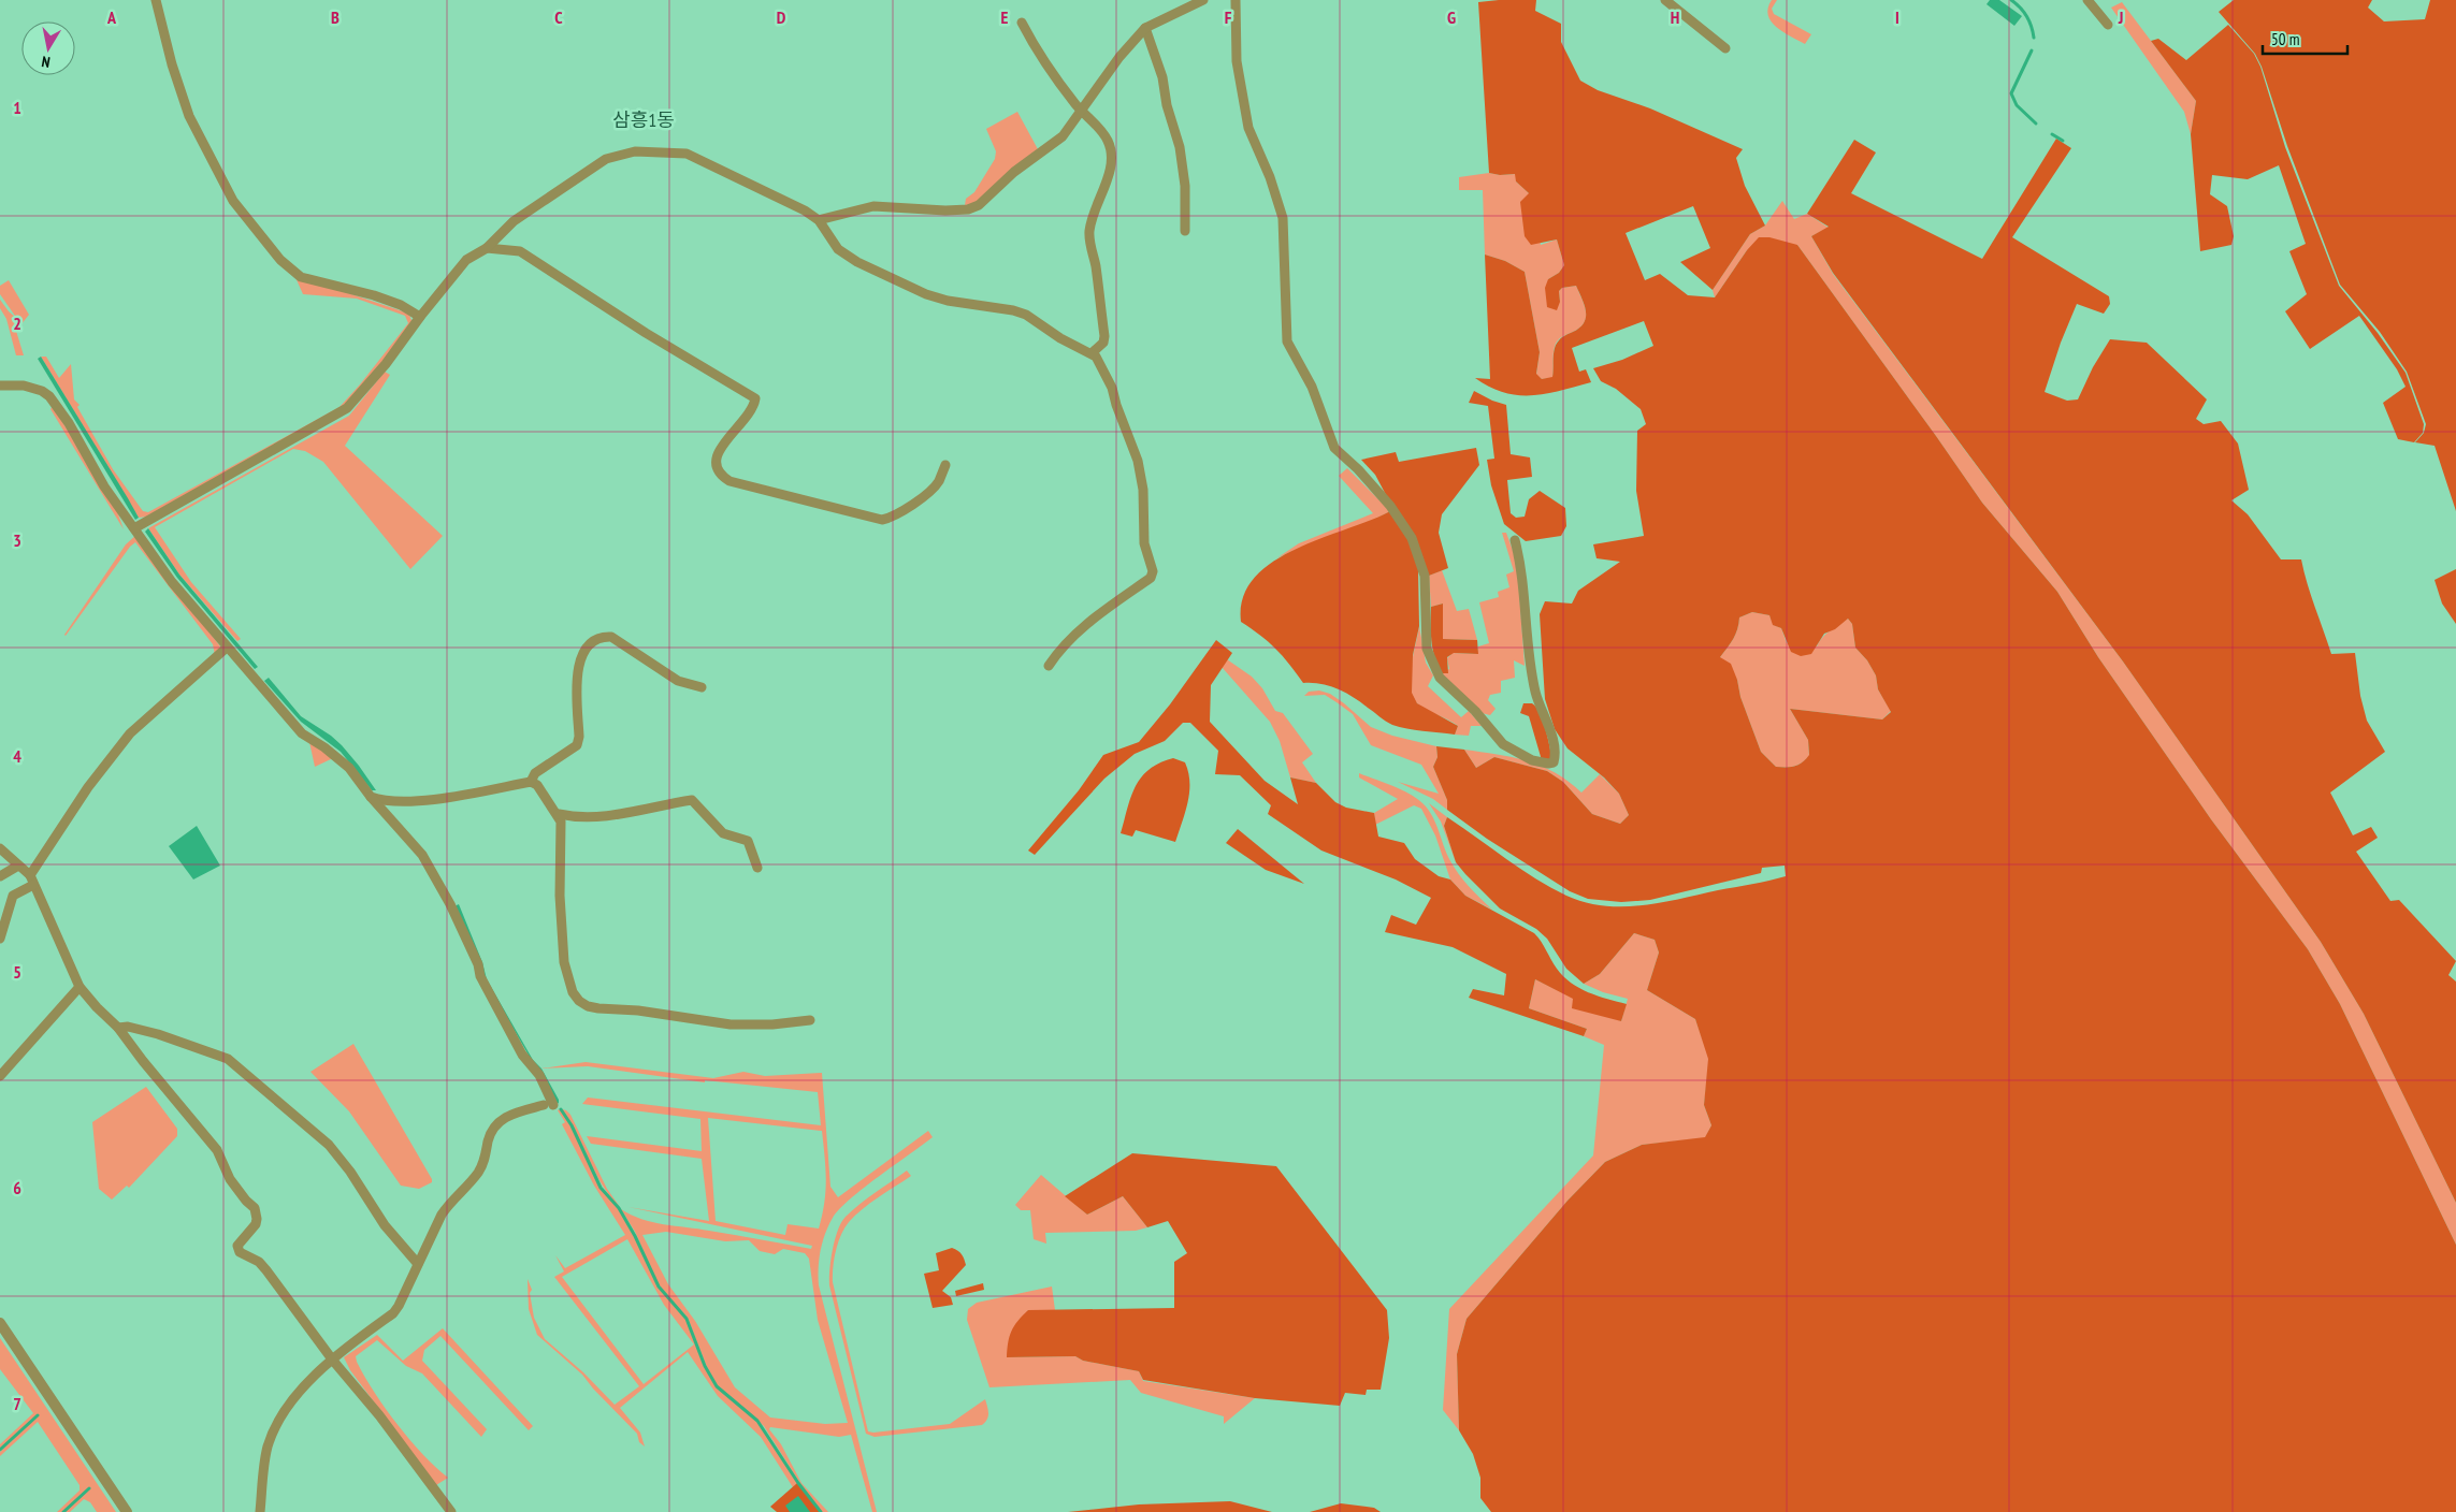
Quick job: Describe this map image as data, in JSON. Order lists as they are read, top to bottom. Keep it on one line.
{"districts":["삼흥1동"],"scale_bar":"50 m","north":"bottom","grid":{"columns":["A","B","C","D","E","F","G","H","I","J"],"rows":["1","2","3","4","5","6","7"]}}
